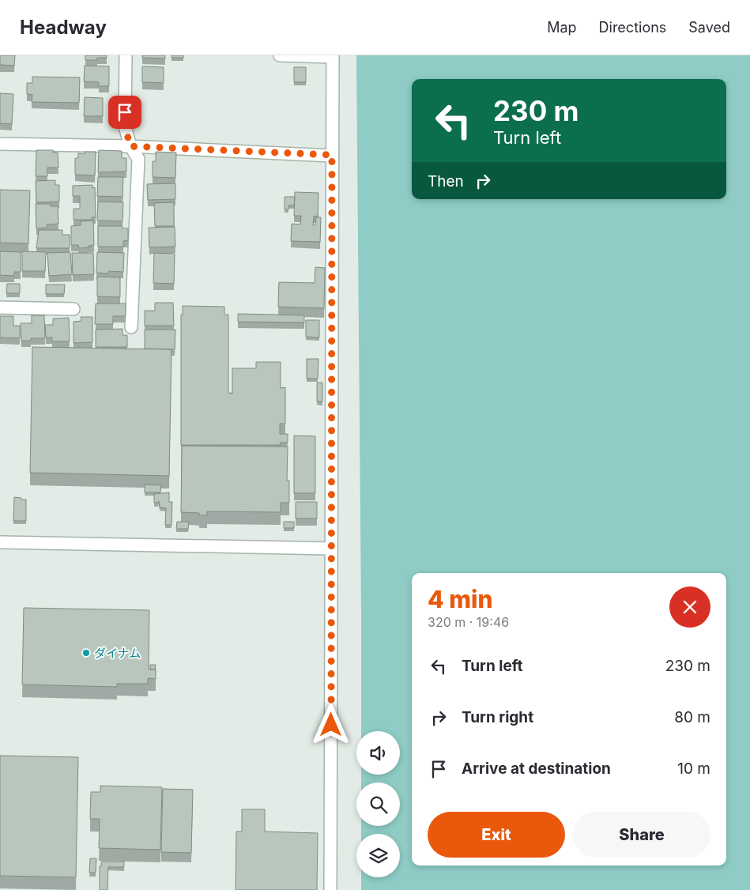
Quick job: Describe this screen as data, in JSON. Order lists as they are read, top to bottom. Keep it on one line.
{"places":["ダイナム"],"page":{"header":"Headway","nav":["Map","Directions","Saved"],"turn":["230 m","Turn left"],"then":"Then","heading":["4 min","320 m · 19:46"],"list":[{"name":"Turn left","value":"230 m"},{"name":"Turn right","value":"80 m"},{"name":"Arrive at destination","value":"10 m"}],"buttons":["Exit","Share"]}}
